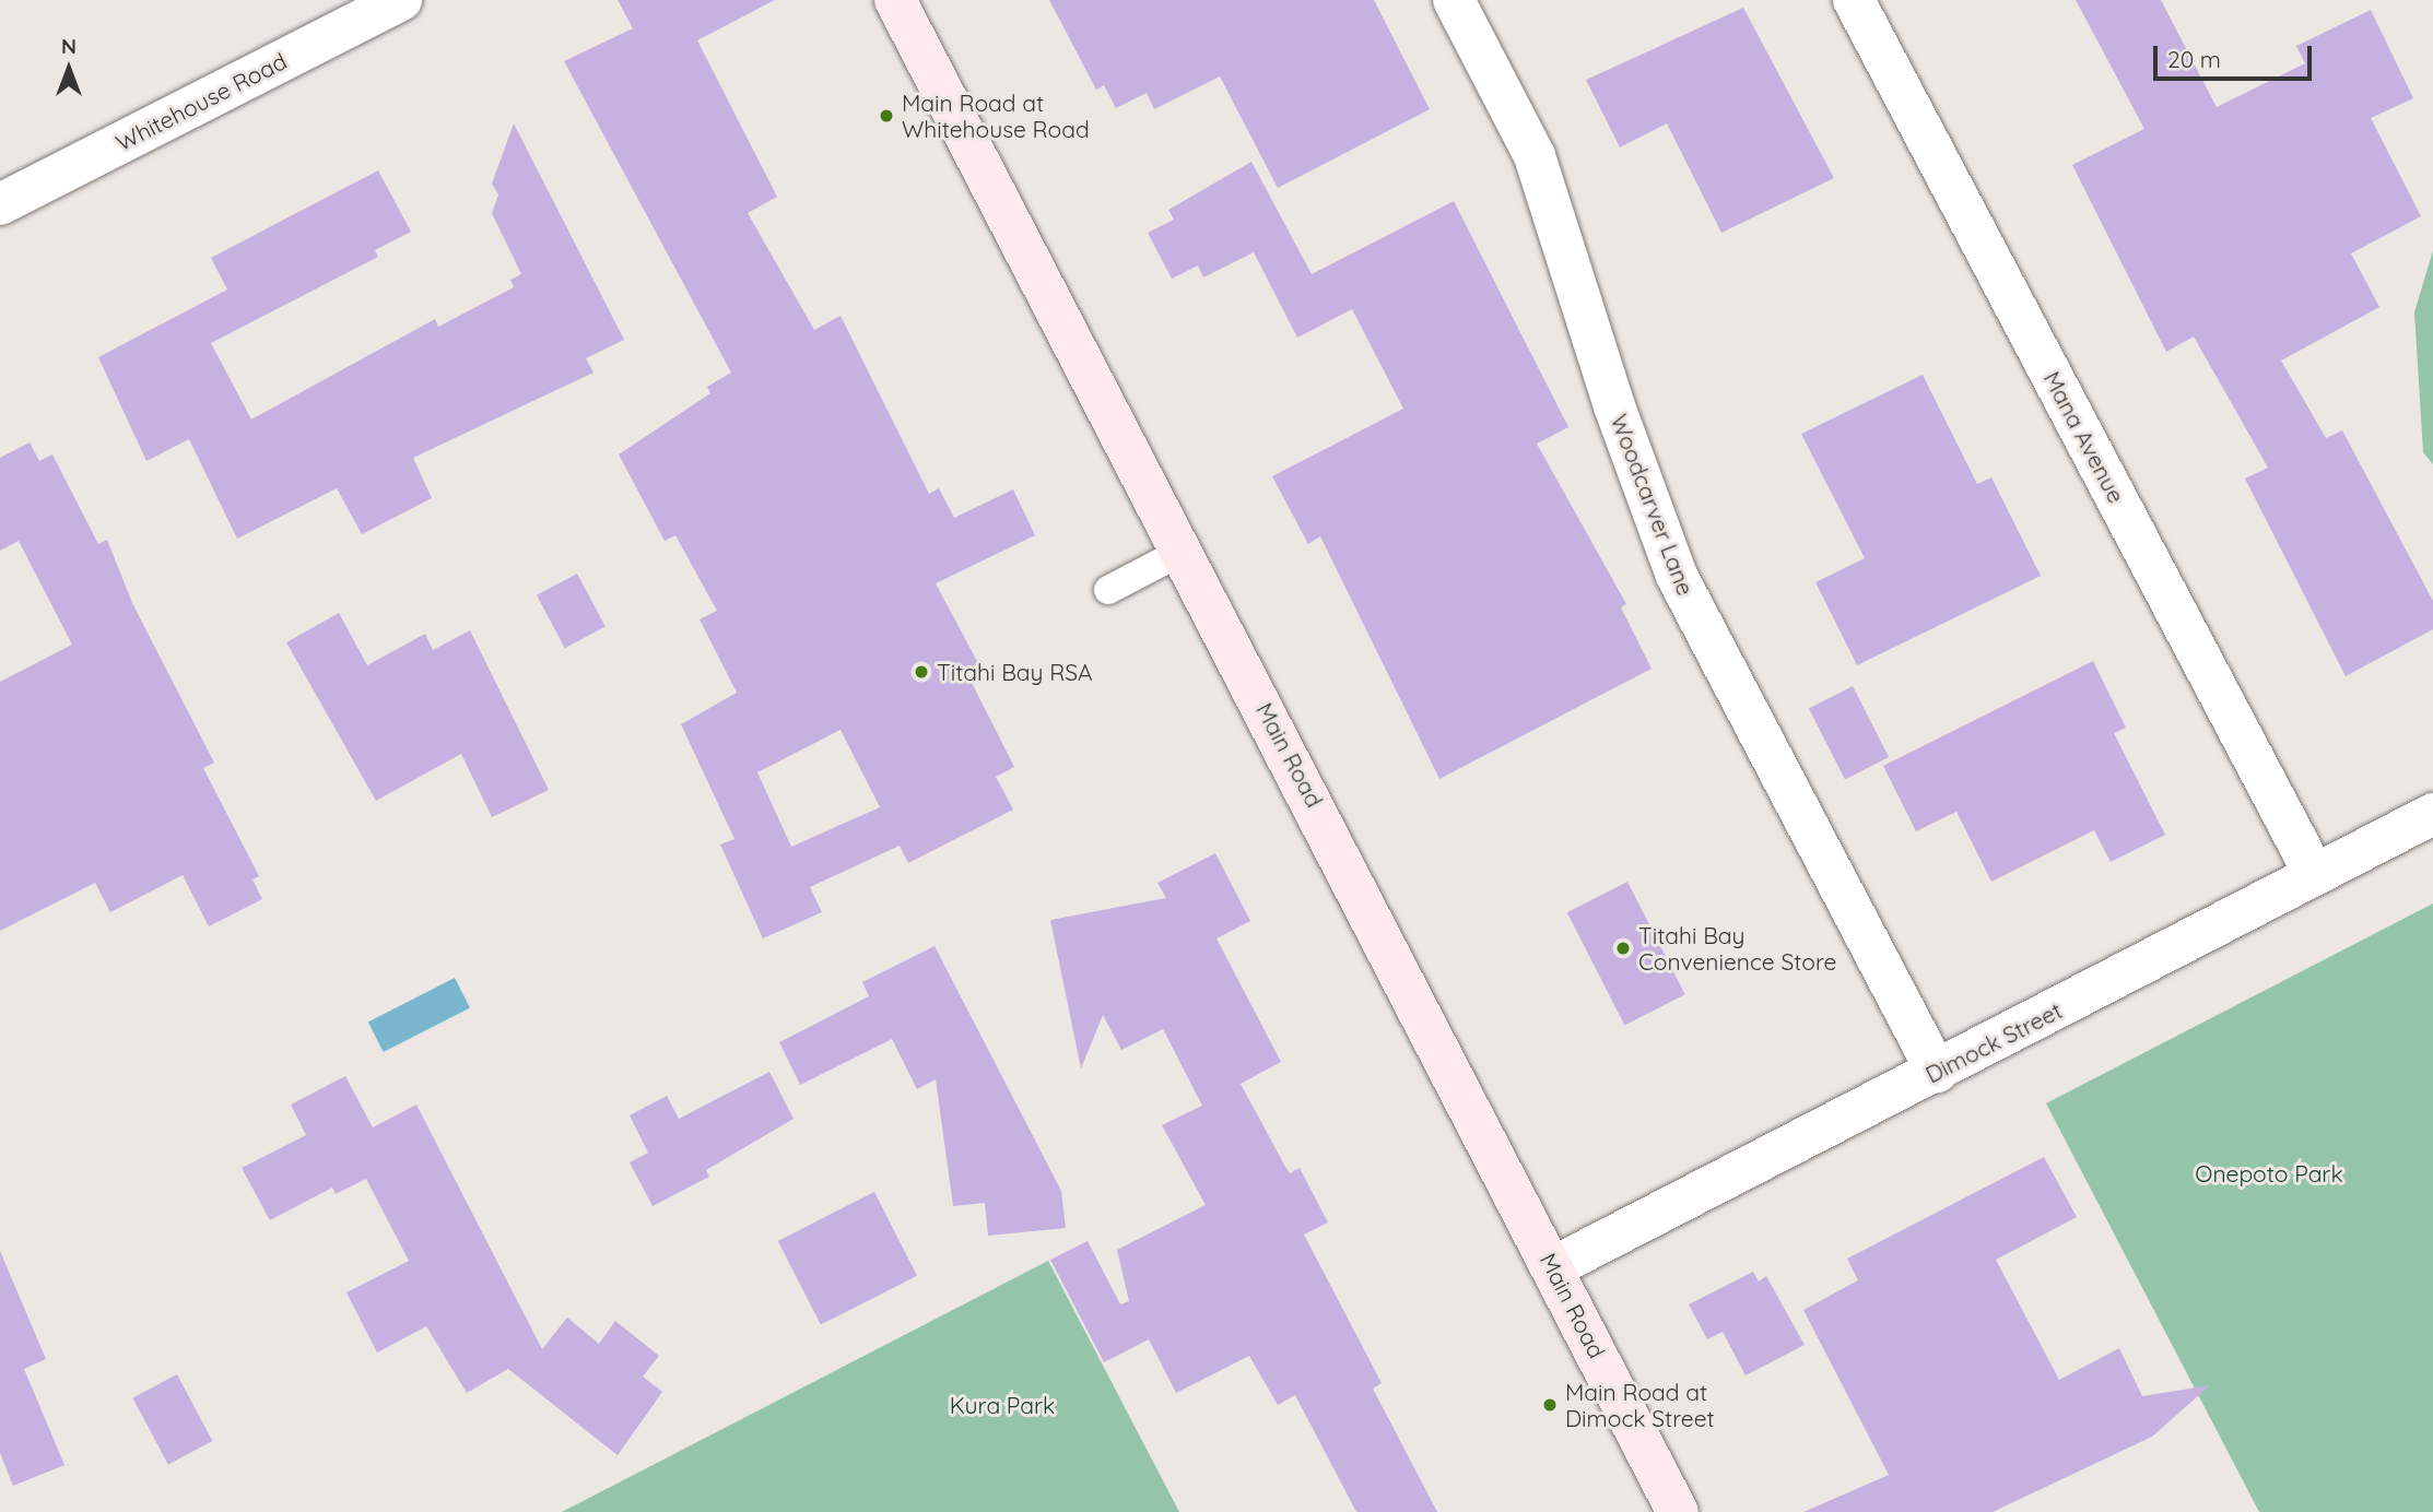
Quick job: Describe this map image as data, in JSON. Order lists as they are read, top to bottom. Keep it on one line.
{"streets":{"main road":["Main Road"],"street":["Whitehouse Road","Mana Avenue","Woodcarver Lane","Dimock Street"]},"crossings":[["Mana Avenue","Dimock Street"],["Woodcarver Lane","Dimock Street"],["Main Road","Dimock Street"]],"parks":["Onepoto Park","Kura Park"],"places":["Main Road at Whitehouse Road","Titahi Bay RSA","Titahi Bay Convenience Store","Main Road at Dimock Street"],"scale_bar":"20 m","north":"top"}
